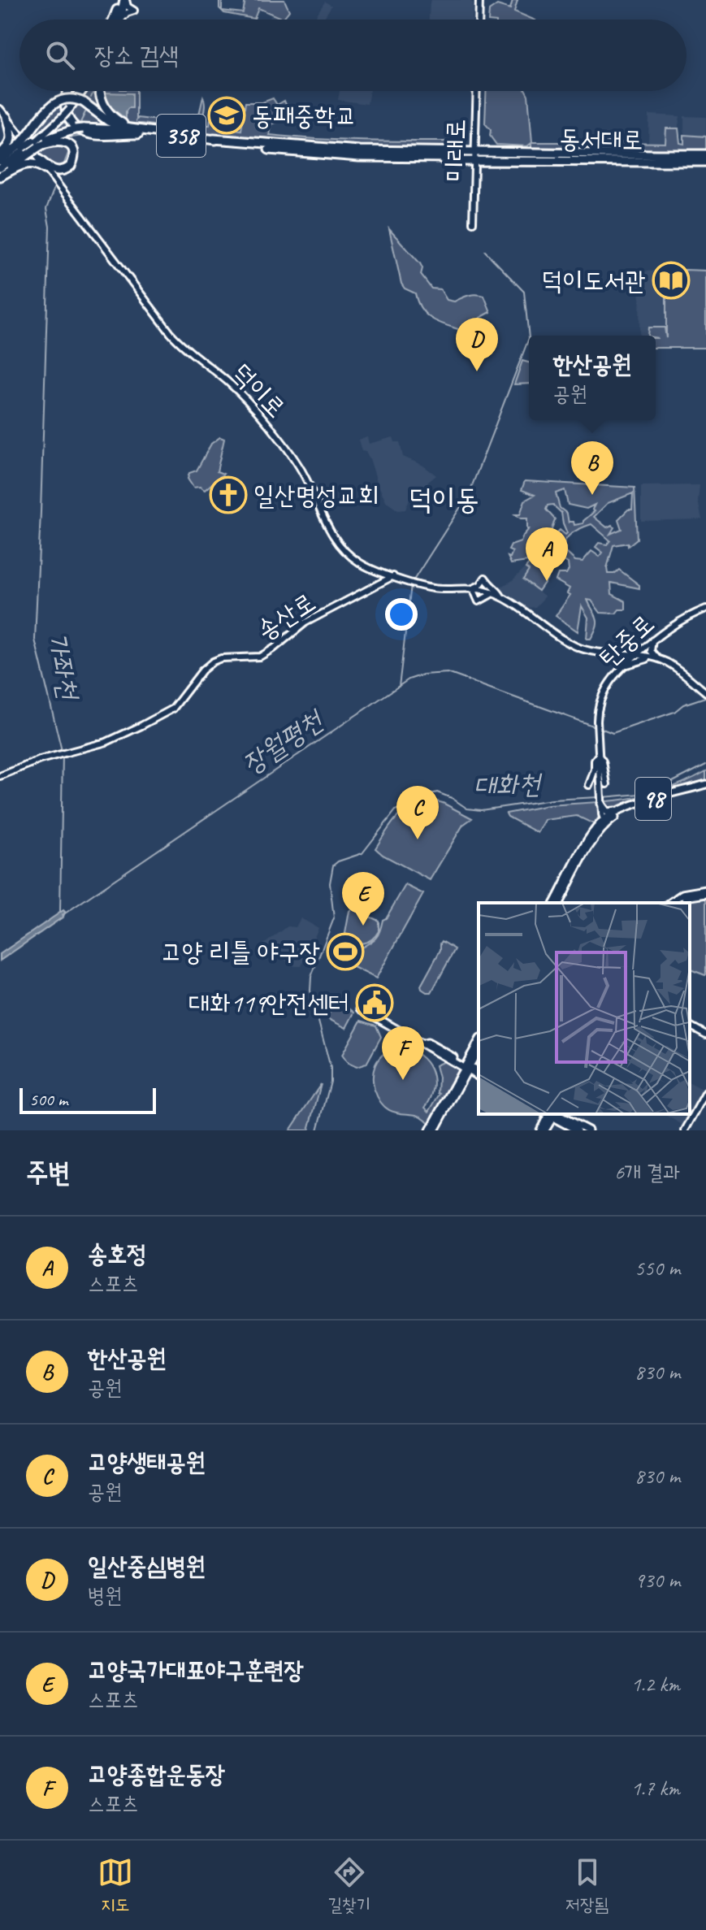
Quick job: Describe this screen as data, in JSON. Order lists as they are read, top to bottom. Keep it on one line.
{"streets":{"highway":["358","동서대로"],"main road":["미래로","덕이로","송산로","탄중로","98"]},"crossings":[["덕이로","송산로"],["덕이로","탄중로"]],"districts":["덕이동"],"water":["가좌천","장월평천","대화천"],"places":{"school or university":["동패중학교"],"library":["덕이도서관"],"church":["일산명성교회"],"sports":["고양 리틀 야구장"],"public building":["대화119안전센터"]},"scale_bar":"500 m","page":{"search":"장소 검색","pins":["D","B","A","C","E","F"],"popup":["한산공원","공원"],"scale":"500 m","heading":["주변","6개 결과"],"list":[{"mark":"A","name":"송호정","note":"스포츠","value":"550 m"},{"mark":"B","name":"한산공원","note":"공원","value":"830 m"},{"mark":"C","name":"고양생태공원","note":"공원","value":"830 m"},{"mark":"D","name":"일산중심병원","note":"병원","value":"930 m"},{"mark":"E","name":"고양국가대표야구훈련장","note":"스포츠","value":"1.2 km"},{"mark":"F","name":"고양종합운동장","note":"스포츠","value":"1.7 km"}],"nav":["지도","길찾기","저장됨"]}}
